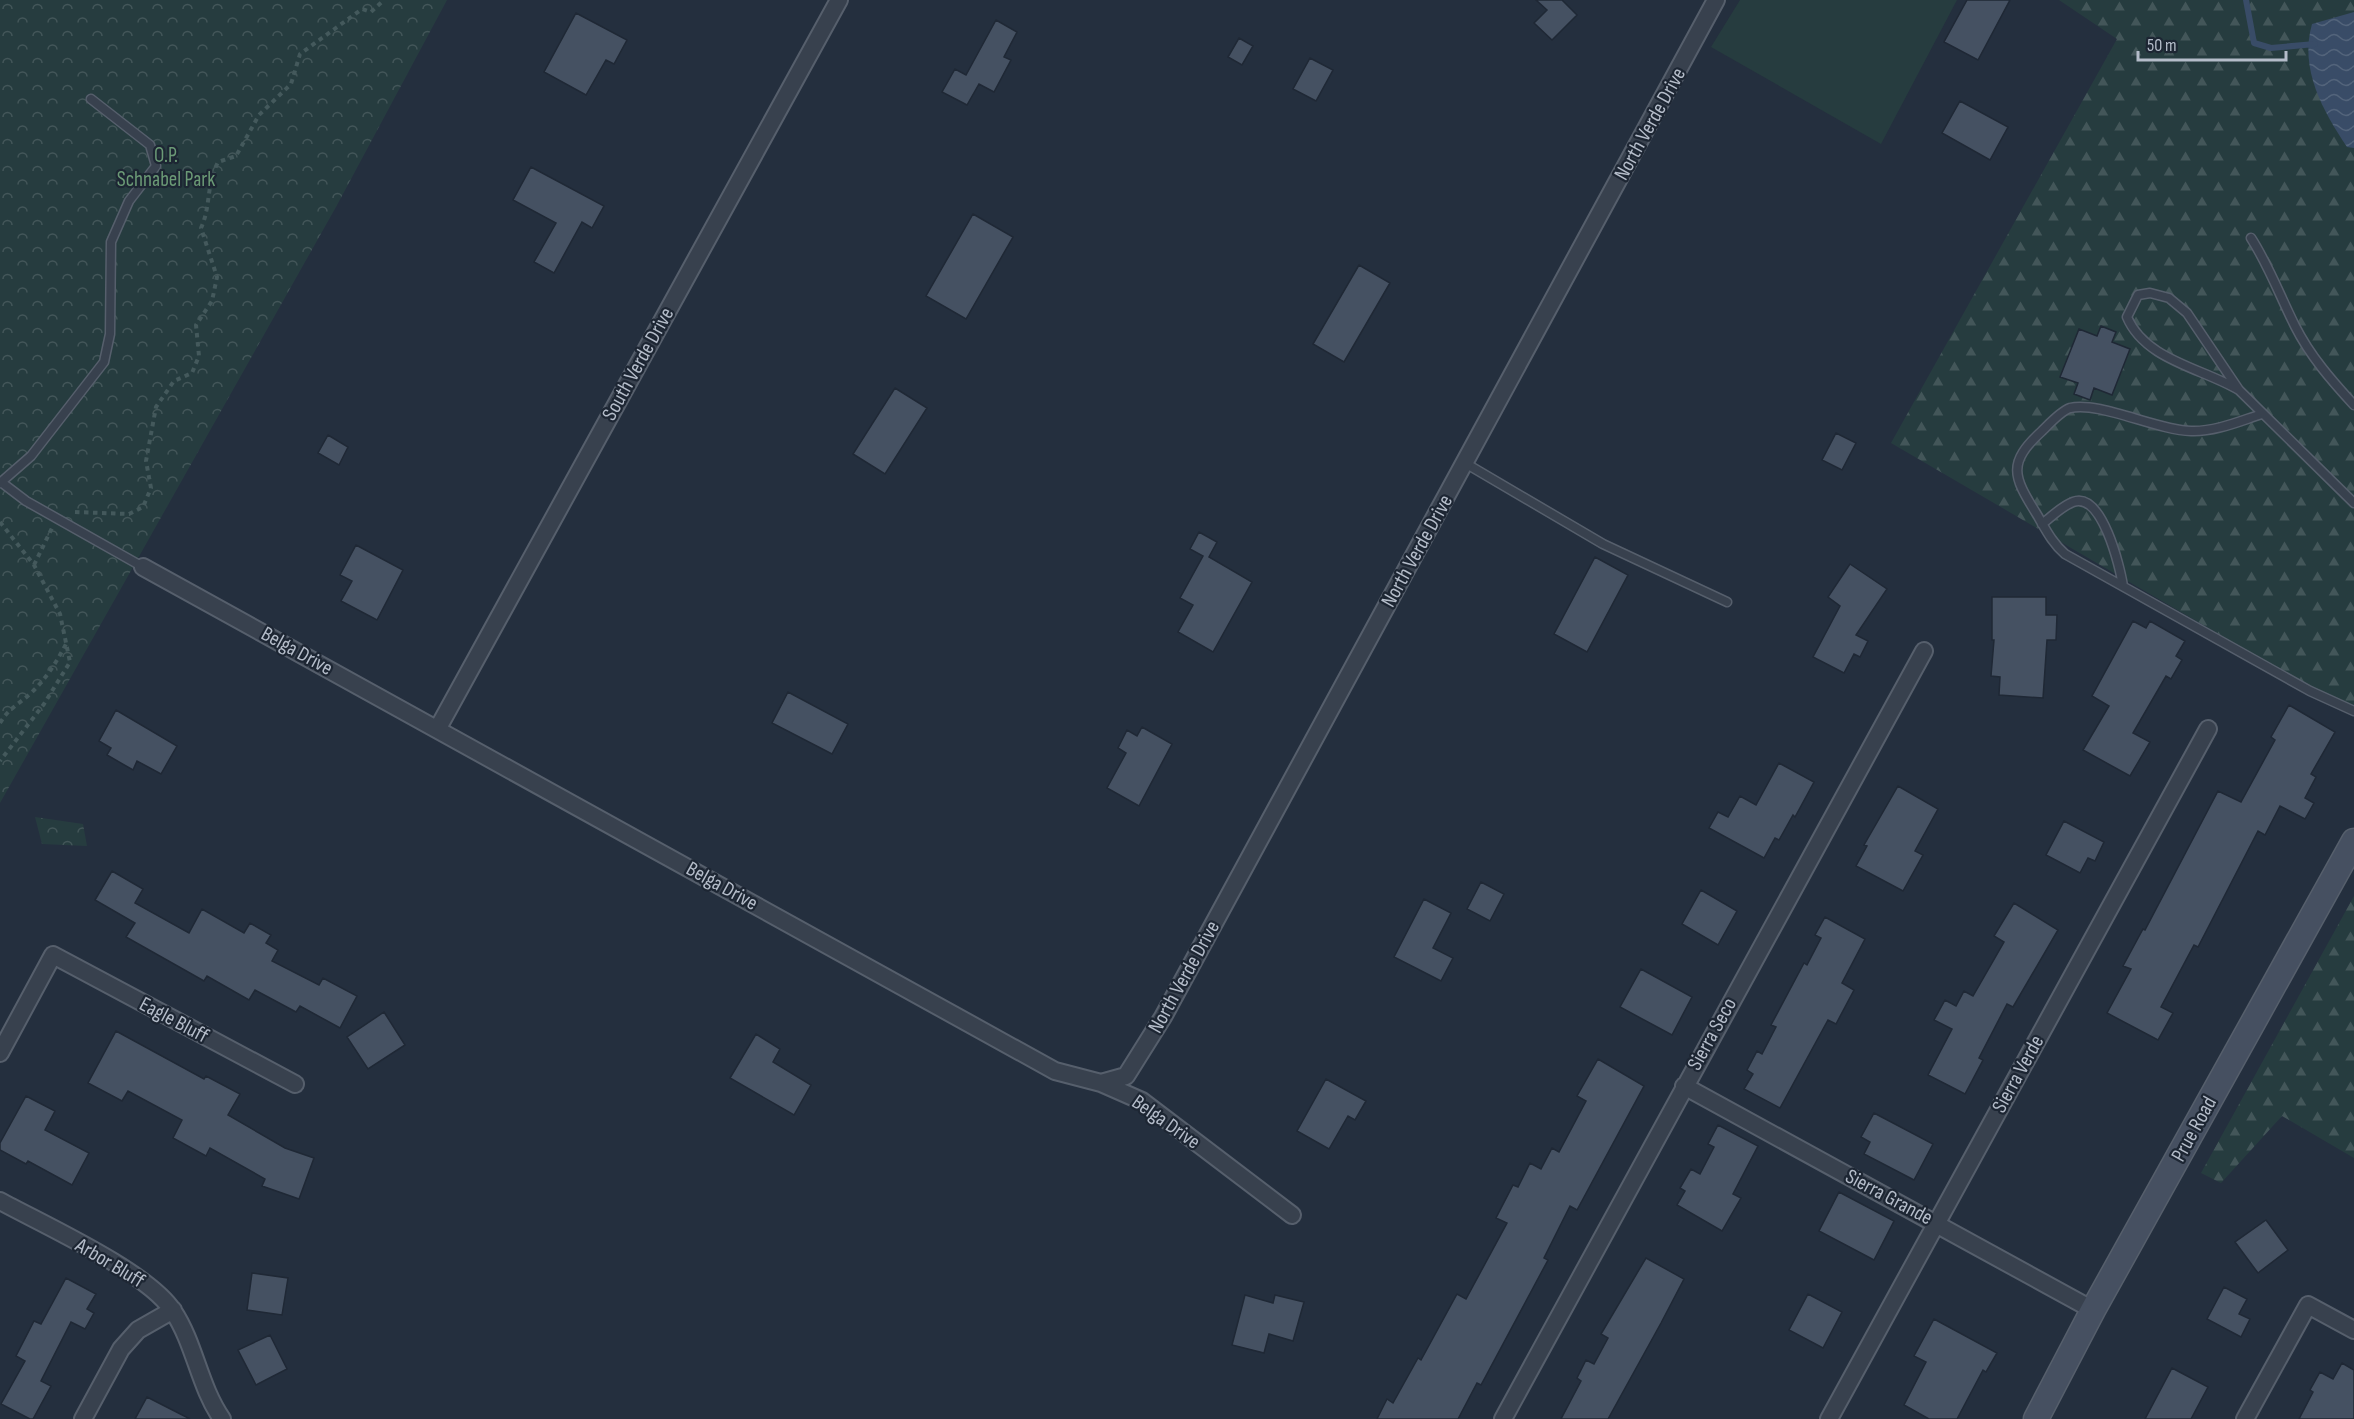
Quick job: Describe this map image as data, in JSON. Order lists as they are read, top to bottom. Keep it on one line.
{"streets":{"main road":["Prue Road"],"street":["North Verde Drive","South Verde Drive","Belga Drive","Eagle Bluff","Sierra Seco","Sierra Verde","Sierra Grande","Arbor Bluff"]},"crossings":[["North Verde Drive","Belga Drive"],["South Verde Drive","Belga Drive"],["Sierra Seco","Sierra Grande"],["Sierra Verde","Sierra Grande"],["Prue Road","Sierra Grande"]],"parks":["O.P. Schnabel Park"],"scale_bar":"50 m"}
